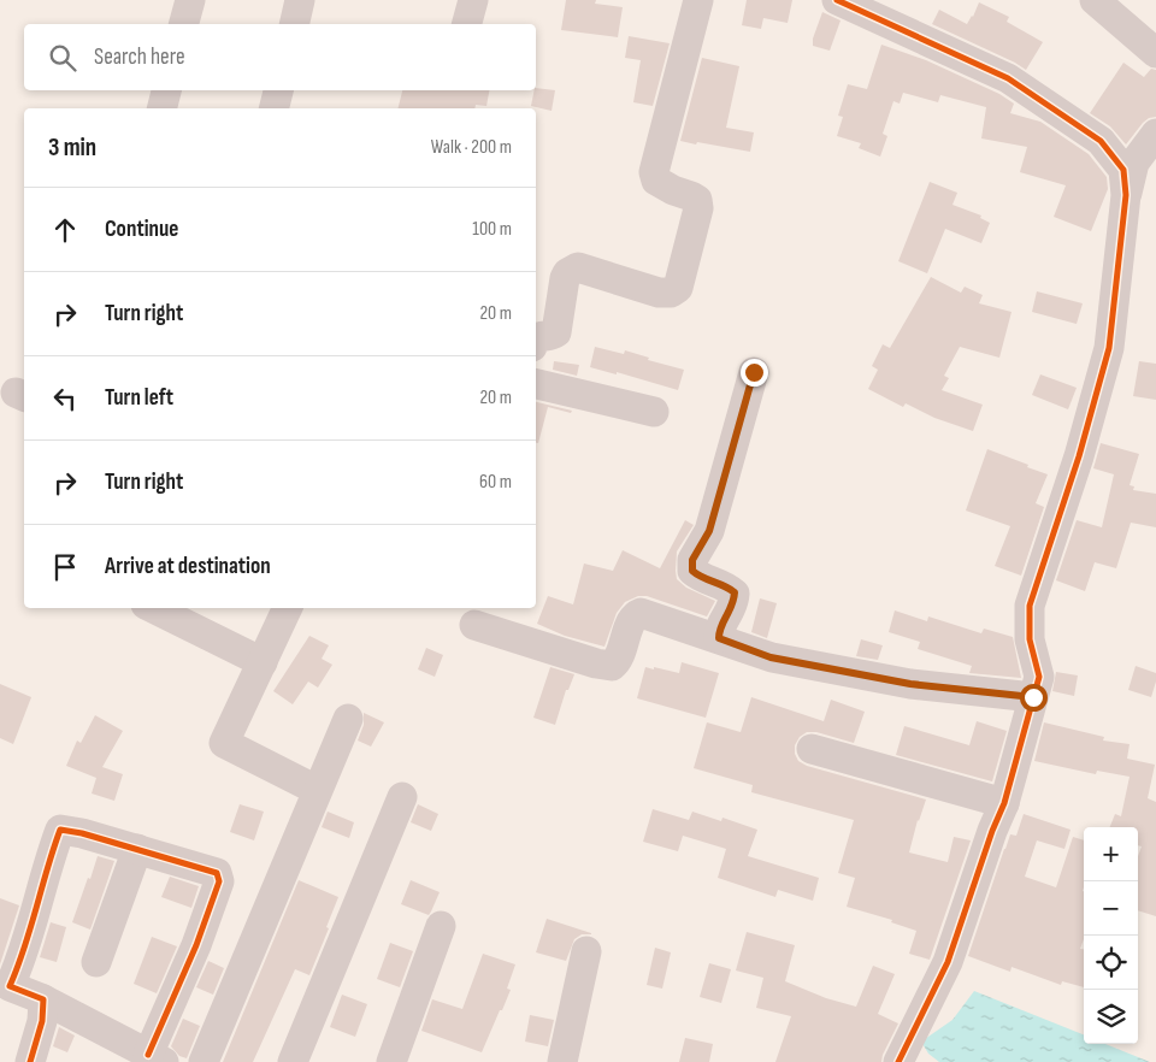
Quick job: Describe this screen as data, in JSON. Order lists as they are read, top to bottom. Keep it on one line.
{"page":{"search":"Search here","heading":["3 min","Walk · 200 m"],"list":[["Continue","100 m"],["Turn right","20 m"],["Turn left","20 m"],["Turn right","60 m"],"Arrive at destination"],"map_buttons":["+","−"]}}
